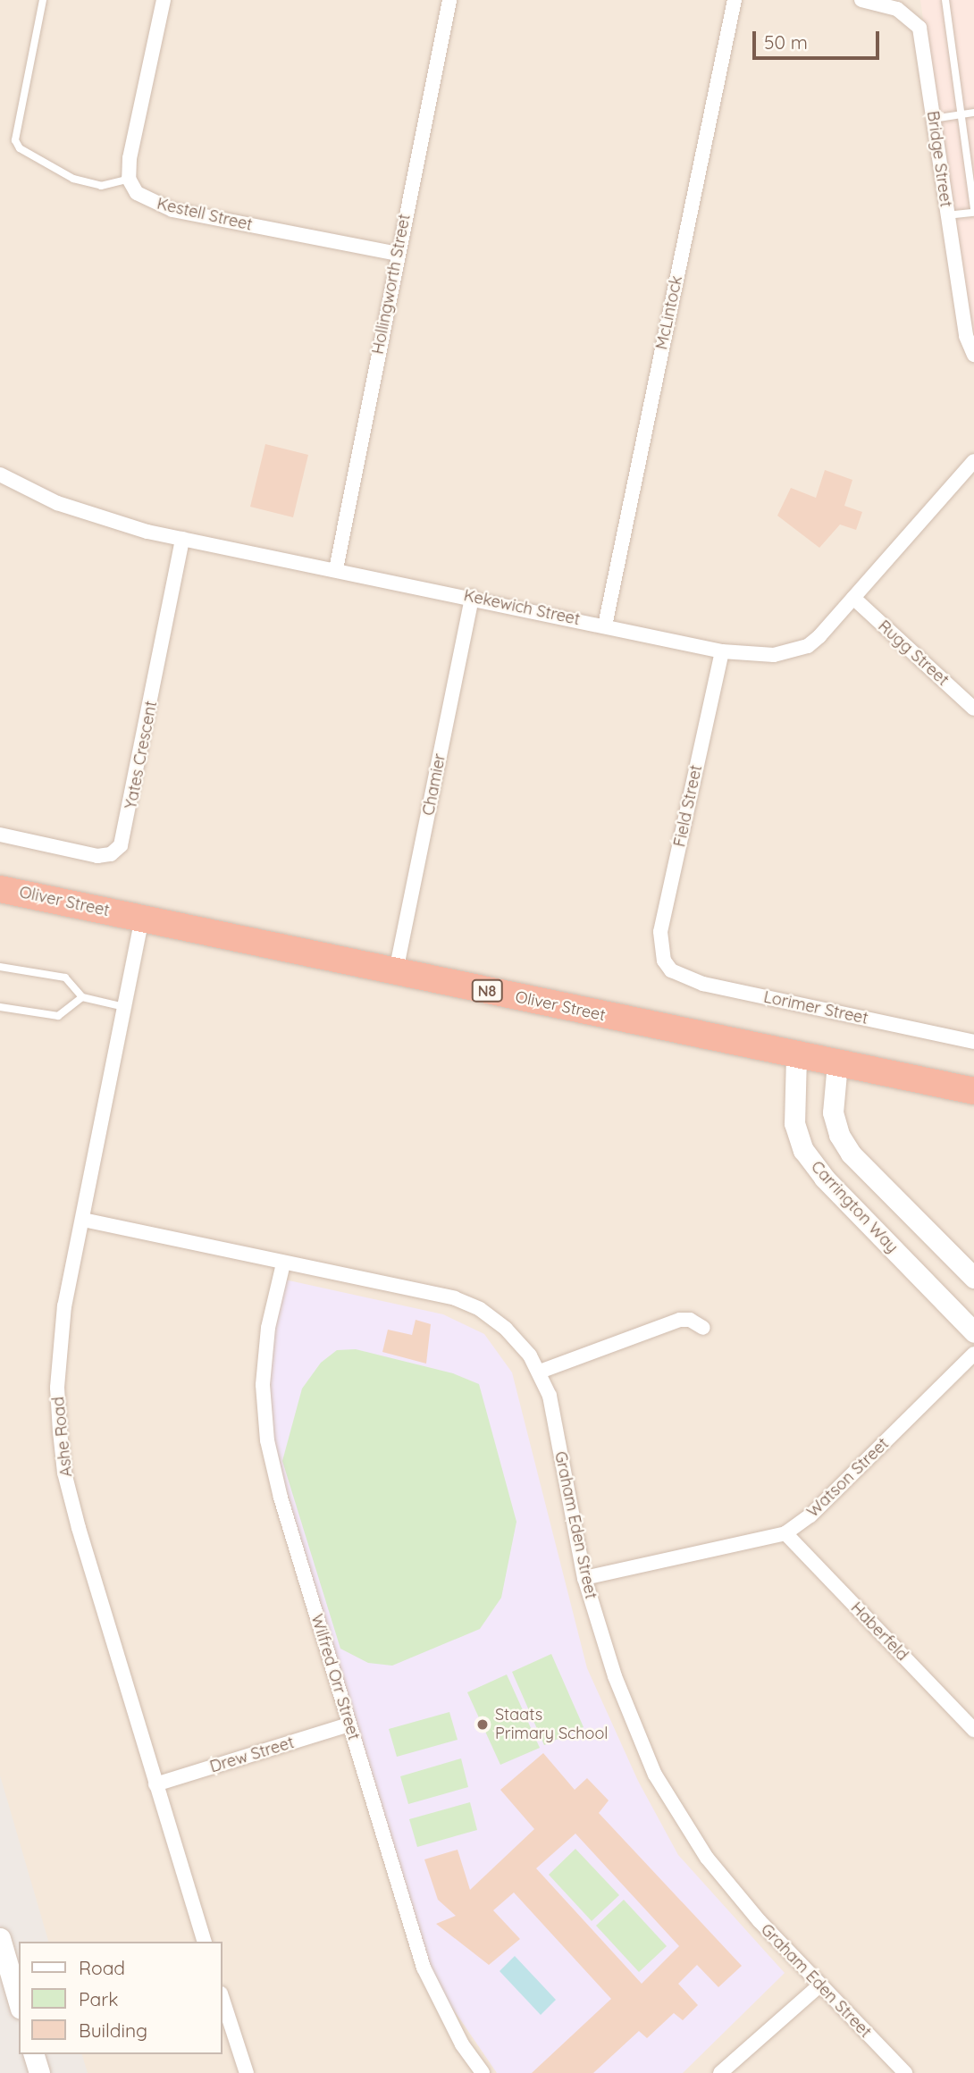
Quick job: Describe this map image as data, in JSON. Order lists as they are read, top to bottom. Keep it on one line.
{"streets":{"highway":["Oliver Street","N8"],"street":["Bridge Street","Kestell Street","Hollingworth Street","McLintock","Kekewich Street","Rugg Street","Yates Crescent","Chamier","Field Street","Lorimer Street","Carrington Way","Ashe Road","Watson Street","Graham Eden Street","Haberfeld","Wilfred Orr Street","Drew Street"]},"crossings":[["Kestell Street","Hollingworth Street"],["Hollingworth Street","Kekewich Street"],["McLintock","Kekewich Street"],["Kekewich Street","Rugg Street"],["Kekewich Street","Yates Crescent"],["Kekewich Street","Chamier"],["Kekewich Street","Field Street"],["Chamier","Oliver Street"],["Field Street","Lorimer Street"],["Oliver Street","Carrington Way"],["Oliver Street","Ashe Road"],["Ashe Road","Graham Eden Street"],["Ashe Road","Drew Street"],["Watson Street","Graham Eden Street"],["Watson Street","Haberfeld"],["Graham Eden Street","Wilfred Orr Street"],["Wilfred Orr Street","Drew Street"]],"places":["Staats Primary School"],"legend":["Road","Park","Building"],"scale_bar":"50 m"}
